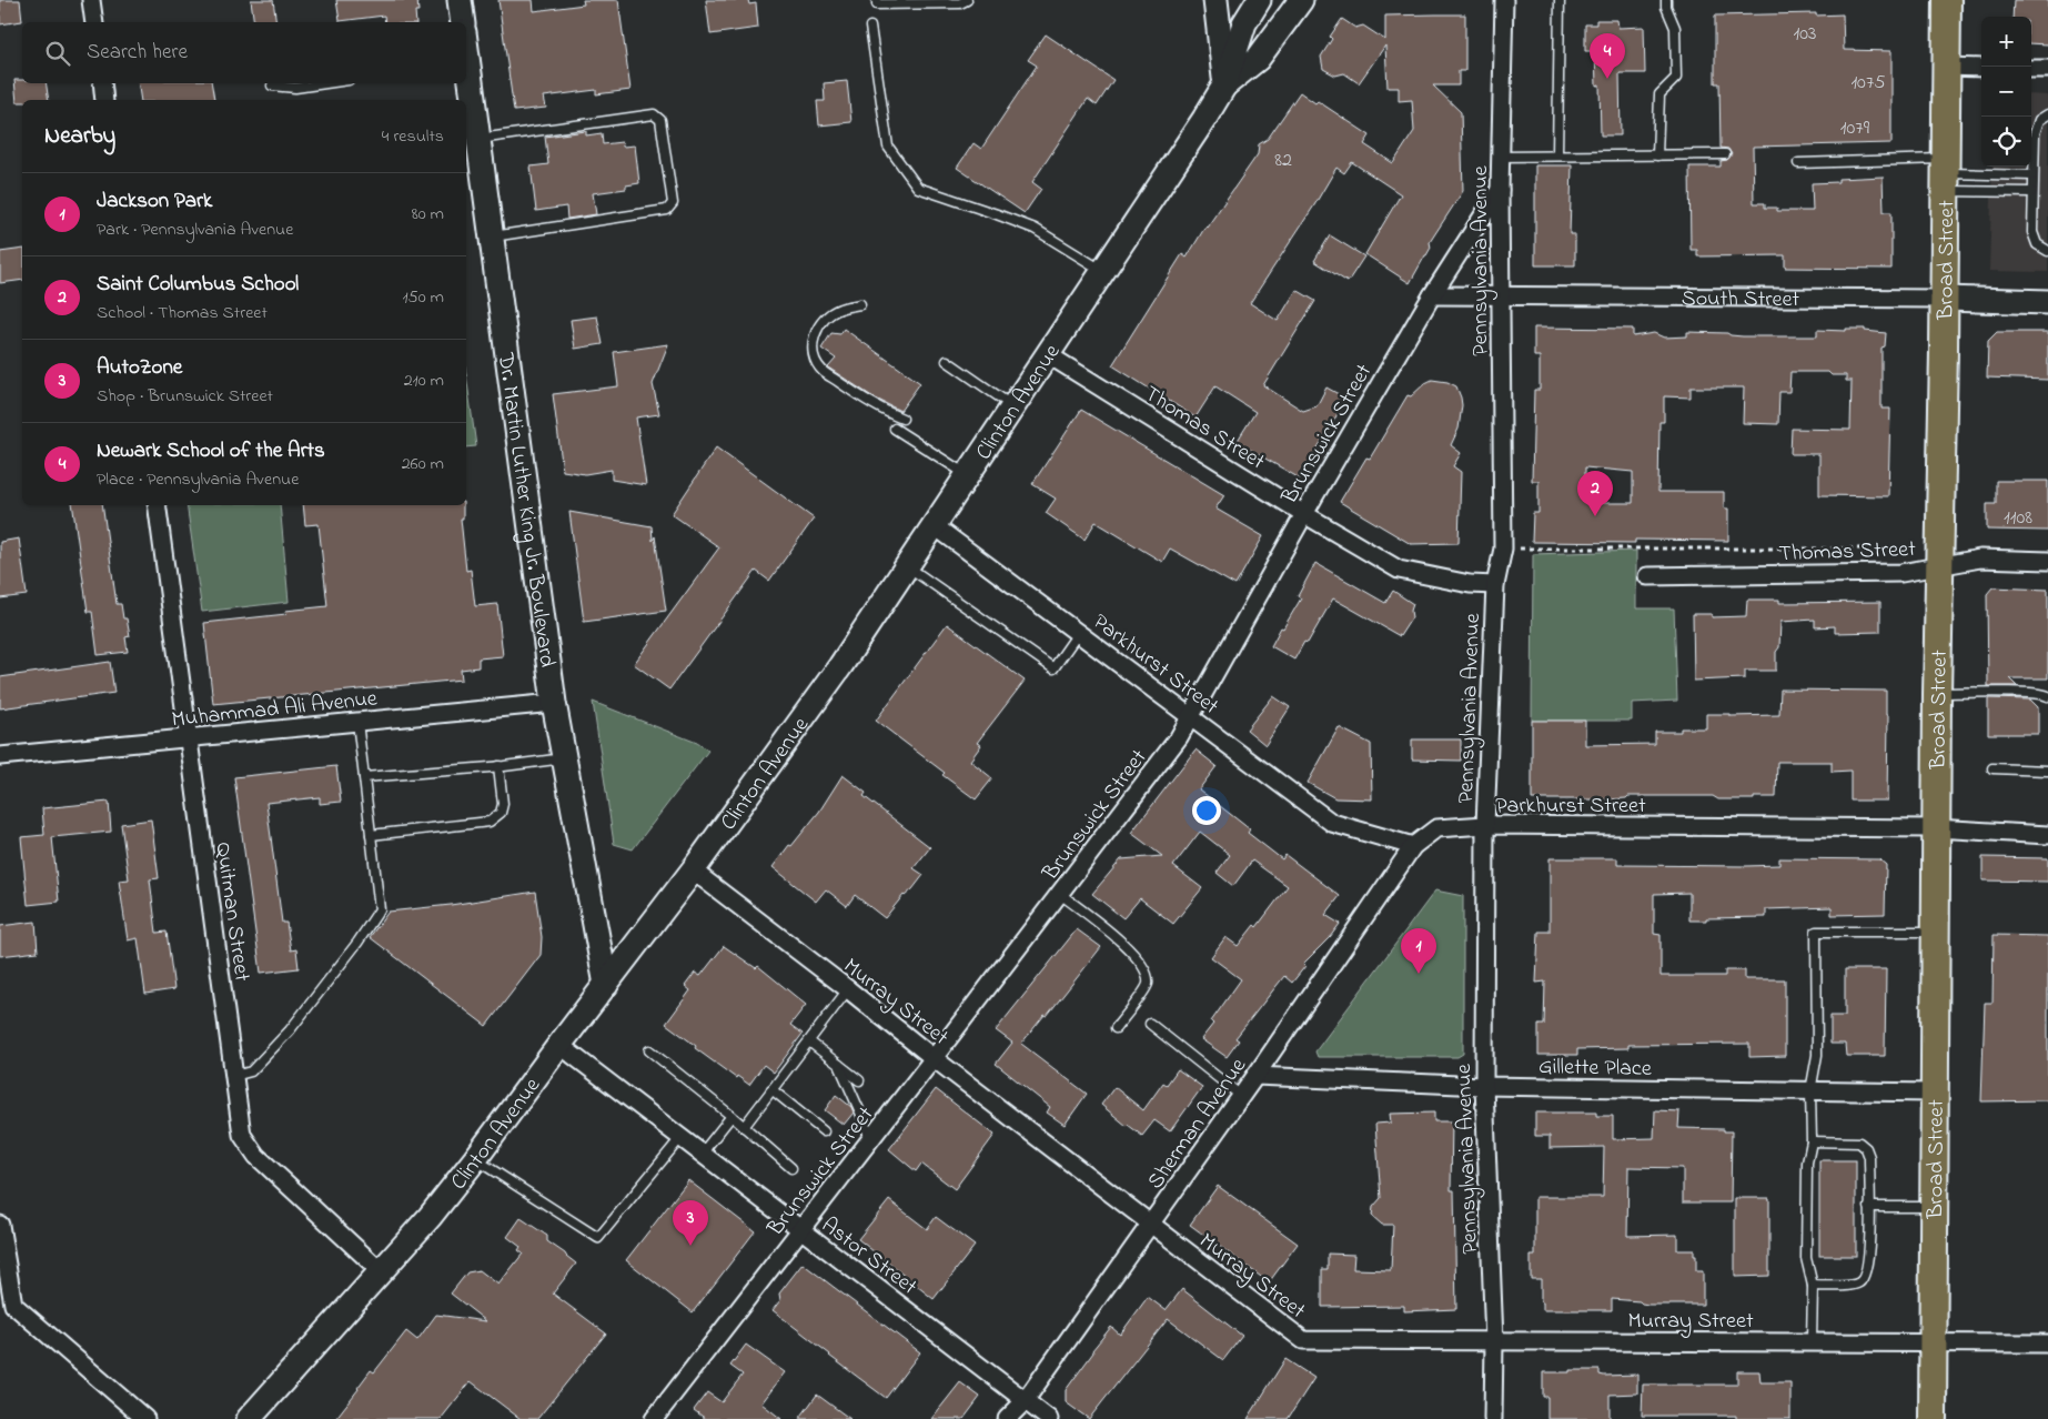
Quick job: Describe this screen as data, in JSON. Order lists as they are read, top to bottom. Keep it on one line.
{"streets":{"main road":["Broad Street","South Street","Clinton Avenue","Dr. Martin Luther King Jr. Boulevard"],"street":["Pennsylvania Avenue","Thomas Street","Brunswick Street","Parkhurst Street","Muhammad Ali Avenue","Quitman Street","Murray Street","Gillette Place","Sherman Avenue","Astor Street"]},"crossings":[["Broad Street","South Street"],["Broad Street","Thomas Street"],["Broad Street","Parkhurst Street"],["Broad Street","Murray Street"],["Broad Street","Gillette Place"],["Pennsylvania Avenue","South Street"],["Pennsylvania Avenue","Thomas Street"],["Pennsylvania Avenue","Brunswick Street"],["Pennsylvania Avenue","Parkhurst Street"],["Pennsylvania Avenue","Murray Street"],["Pennsylvania Avenue","Gillette Place"],["South Street","Brunswick Street"],["Clinton Avenue","Thomas Street"],["Clinton Avenue","Dr. Martin Luther King Jr. Boulevard"],["Clinton Avenue","Parkhurst Street"],["Clinton Avenue","Quitman Street"],["Clinton Avenue","Murray Street"],["Clinton Avenue","Astor Street"],["Thomas Street","Brunswick Street"],["Brunswick Street","Parkhurst Street"],["Brunswick Street","Murray Street"],["Brunswick Street","Astor Street"],["Dr. Martin Luther King Jr. Boulevard","Muhammad Ali Avenue"],["Parkhurst Street","Sherman Avenue"],["Muhammad Ali Avenue","Quitman Street"],["Murray Street","Sherman Avenue"],["Gillette Place","Sherman Avenue"],["Sherman Avenue","Astor Street"]],"house_numbers":["103","1075","1079","82","1108"],"page":{"map_buttons":["+","−"],"search":"Search here","pins":["4","2","1","3"],"heading":["Nearby","4 results"],"list":[{"mark":"1","name":"Jackson Park","note":"Park · Pennsylvania Avenue","value":"80 m"},{"mark":"2","name":"Saint Columbus School","note":"School · Thomas Street","value":"150 m"},{"mark":"3","name":"AutoZone","note":"Shop · Brunswick Street","value":"210 m"},{"mark":"4","name":"Newark School of the Arts","note":"Place · Pennsylvania Avenue","value":"260 m"}]}}
